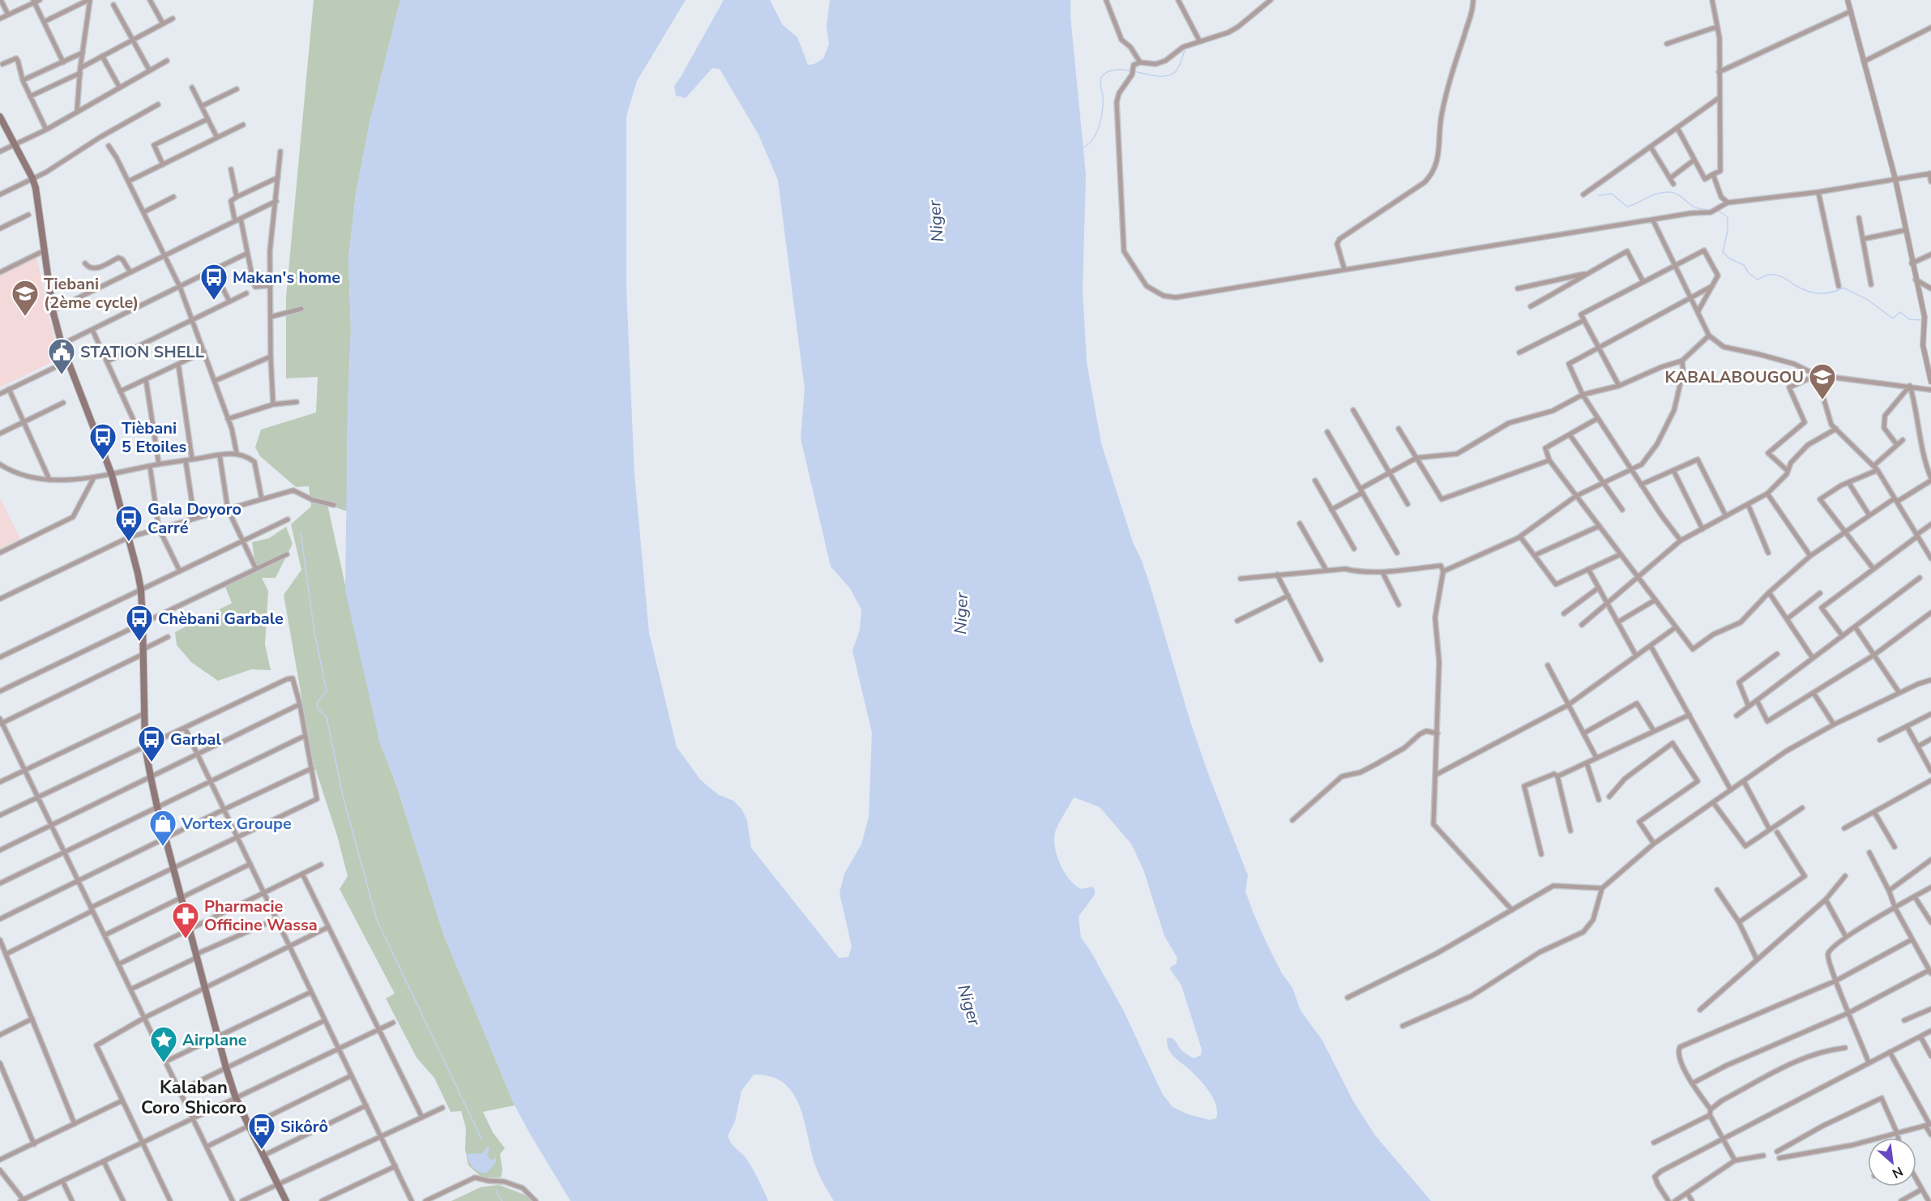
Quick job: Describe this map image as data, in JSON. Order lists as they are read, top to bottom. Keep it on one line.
{"districts":["Kalaban Coro Shicoro"],"water":["Niger"],"places":{"bus stop":["Makan's home","Tièbani 5 Etoiles","Gala Doyoro Carré","Chèbani Garbale","Garbal","Sikôrô"],"school or university":["Tiebani (2ème cycle)","KABALABOUGOU"],"public building":["STATION SHELL"],"shop":["Vortex Groupe"],"pharmacy":["Pharmacie Officine Wassa"],"place":["Airplane"]},"north":"bottom right"}
